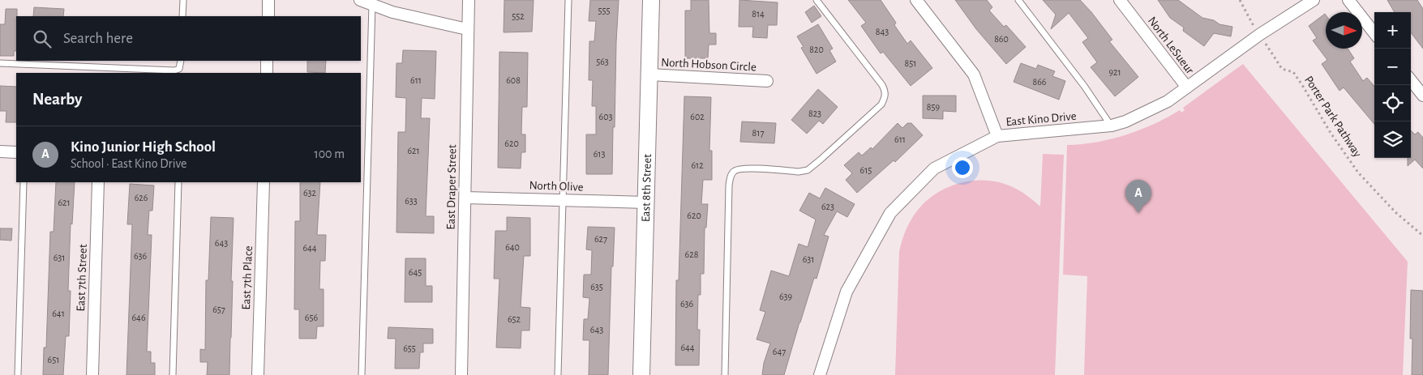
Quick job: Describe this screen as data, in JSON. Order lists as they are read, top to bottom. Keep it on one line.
{"streets":{"street":["North LeSueur","North Hobson Circle","East Kino Drive","North Olive","East Draper Street","East 8th Street","East 7th Street","East 7th Place"],"path":["Porter Park Pathway"]},"crossings":[["North LeSueur","East Kino Drive"],["North Hobson Circle","East 8th Street"],["Porter Park Pathway","East Kino Drive"],["North Olive","East Draper Street"],["North Olive","East 8th Street"]],"house_numbers":["555","814","552","843","860","820","563","851","921","611","608","866","859","823","603","602","817","611","620","621","613","612","615","632","626","633","621","623","620","627","643","640","644","628","636","631","631","645","635","639","636","657","641","646","656","652","643","644","655","647","651"],"north":"right","page":{"map_buttons":["+","−"],"search":"Search here","heading":"Nearby","list":[{"mark":"A","name":"Kino Junior High School","note":"School · East Kino Drive","value":"100 m"}],"pins":"A"}}
